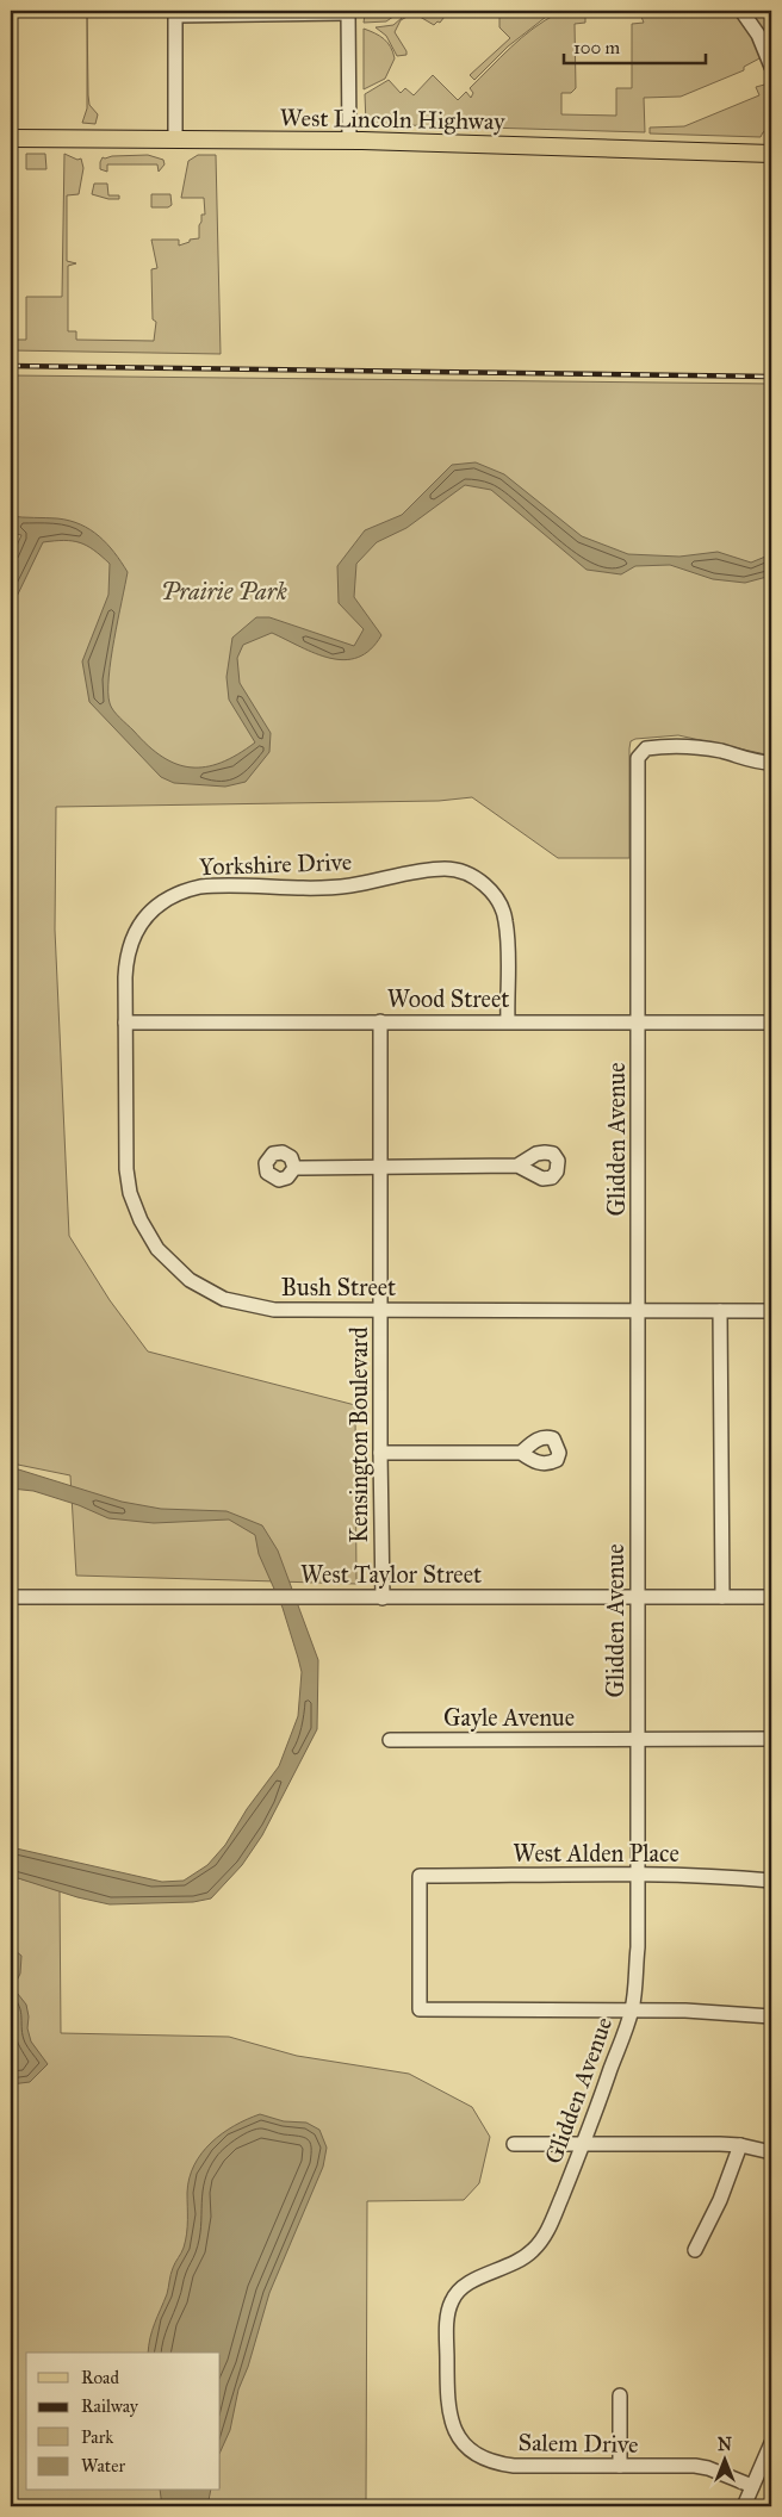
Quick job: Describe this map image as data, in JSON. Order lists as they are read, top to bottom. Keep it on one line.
{"streets":{"main road":["West Lincoln Highway"],"street":["Yorkshire Drive","Wood Street","Glidden Avenue","Bush Street","Kensington Boulevard","West Taylor Street","Gayle Avenue","West Alden Place","Salem Drive"]},"crossings":[["Yorkshire Drive","Wood Street"],["Yorkshire Drive","Bush Street"],["Wood Street","Glidden Avenue"],["Wood Street","Bush Street"],["Wood Street","Kensington Boulevard"],["Glidden Avenue","Bush Street"],["Glidden Avenue","West Taylor Street"],["Glidden Avenue","Gayle Avenue"],["Glidden Avenue","West Alden Place"],["Glidden Avenue","Salem Drive"],["Bush Street","Kensington Boulevard"],["Kensington Boulevard","West Taylor Street"]],"parks":["Prairie Park"],"legend":["Road","Railway","Park","Water"],"scale_bar":"100 m","north":"top"}
